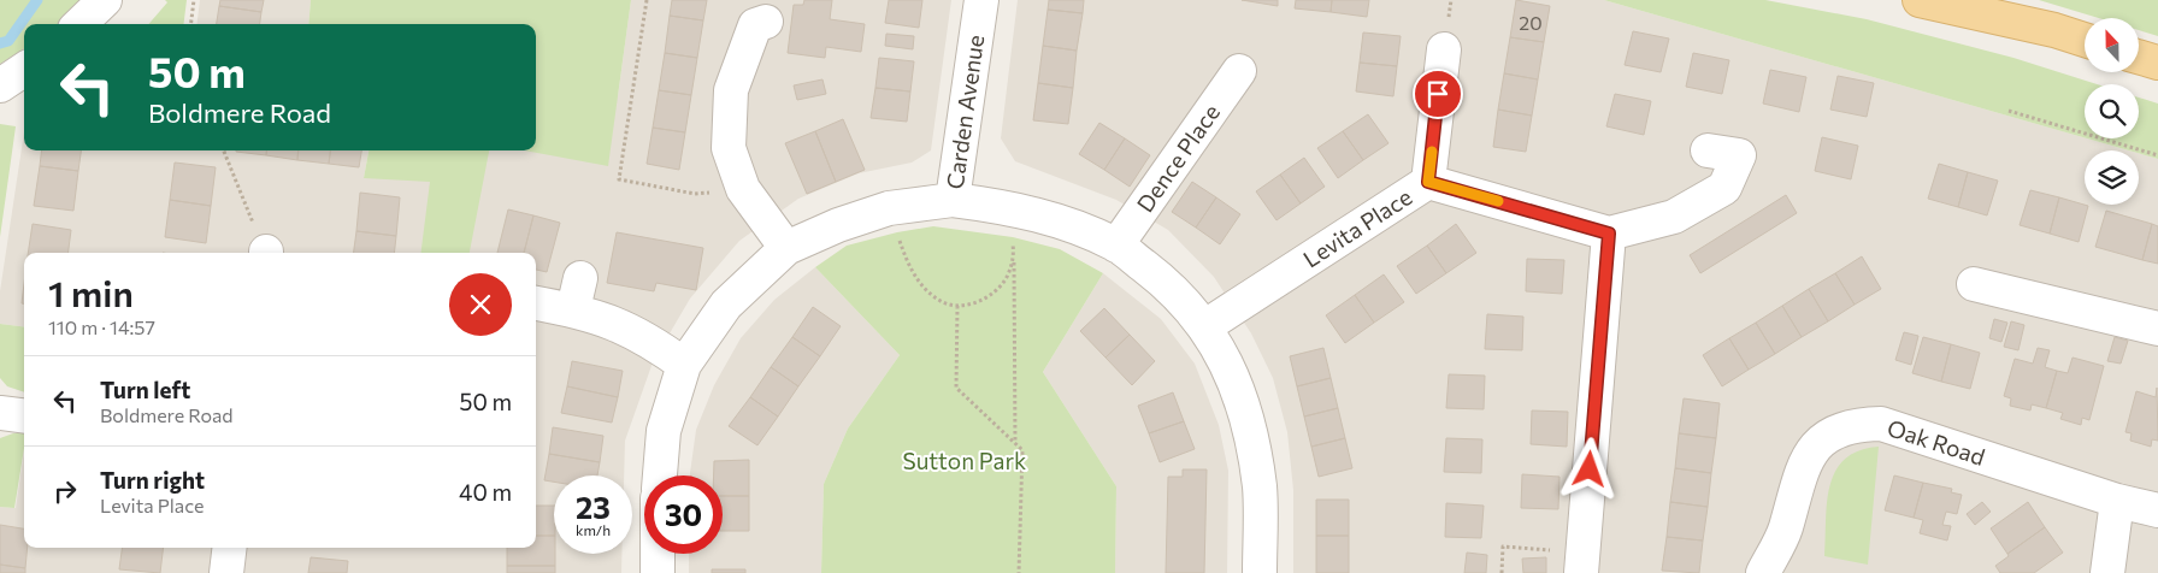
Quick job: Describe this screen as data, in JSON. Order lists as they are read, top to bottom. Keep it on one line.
{"streets":{"street":["Carden Avenue","Dence Place","Levita Place","Oak Road"]},"parks":["Sutton Park"],"house_numbers":["20"],"north":"top","page":{"turn":["50 m","Boldmere Road"],"heading":["1 min","110 m · 14:57"],"list":[{"name":"Turn left","note":"Boldmere Road","value":"50 m"},{"name":"Turn right","note":"Levita Place","value":"40 m"}],"speed":"23 km/h","limit":"30"}}
